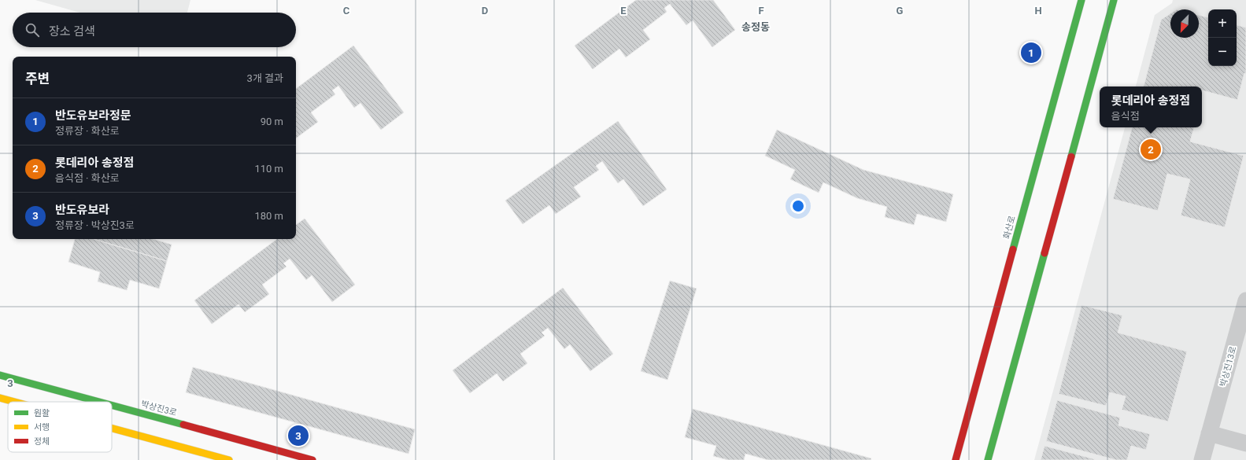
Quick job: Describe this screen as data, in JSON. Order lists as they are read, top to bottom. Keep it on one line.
{"streets":{"street":["화산로","박상진13로","박상진3로"]},"districts":["송정동"],"legend":["원활","서행","정체"],"north":"bottom left","page":{"map_buttons":["+","−"],"search":"장소 검색","pins":["1","2","3"],"heading":["주변","3개 결과"],"popup":["롯데리아 송정점","음식점"],"list":[{"mark":"1","name":"반도유보라정문","note":"정류장 · 화산로","value":"90 m"},{"mark":"2","name":"롯데리아 송정점","note":"음식점 · 화산로","value":"110 m"},{"mark":"3","name":"반도유보라","note":"정류장 · 박상진3로","value":"180 m"}]},"grid":{"columns":["C","D","E","F","G","H"],"rows":["3"]}}
